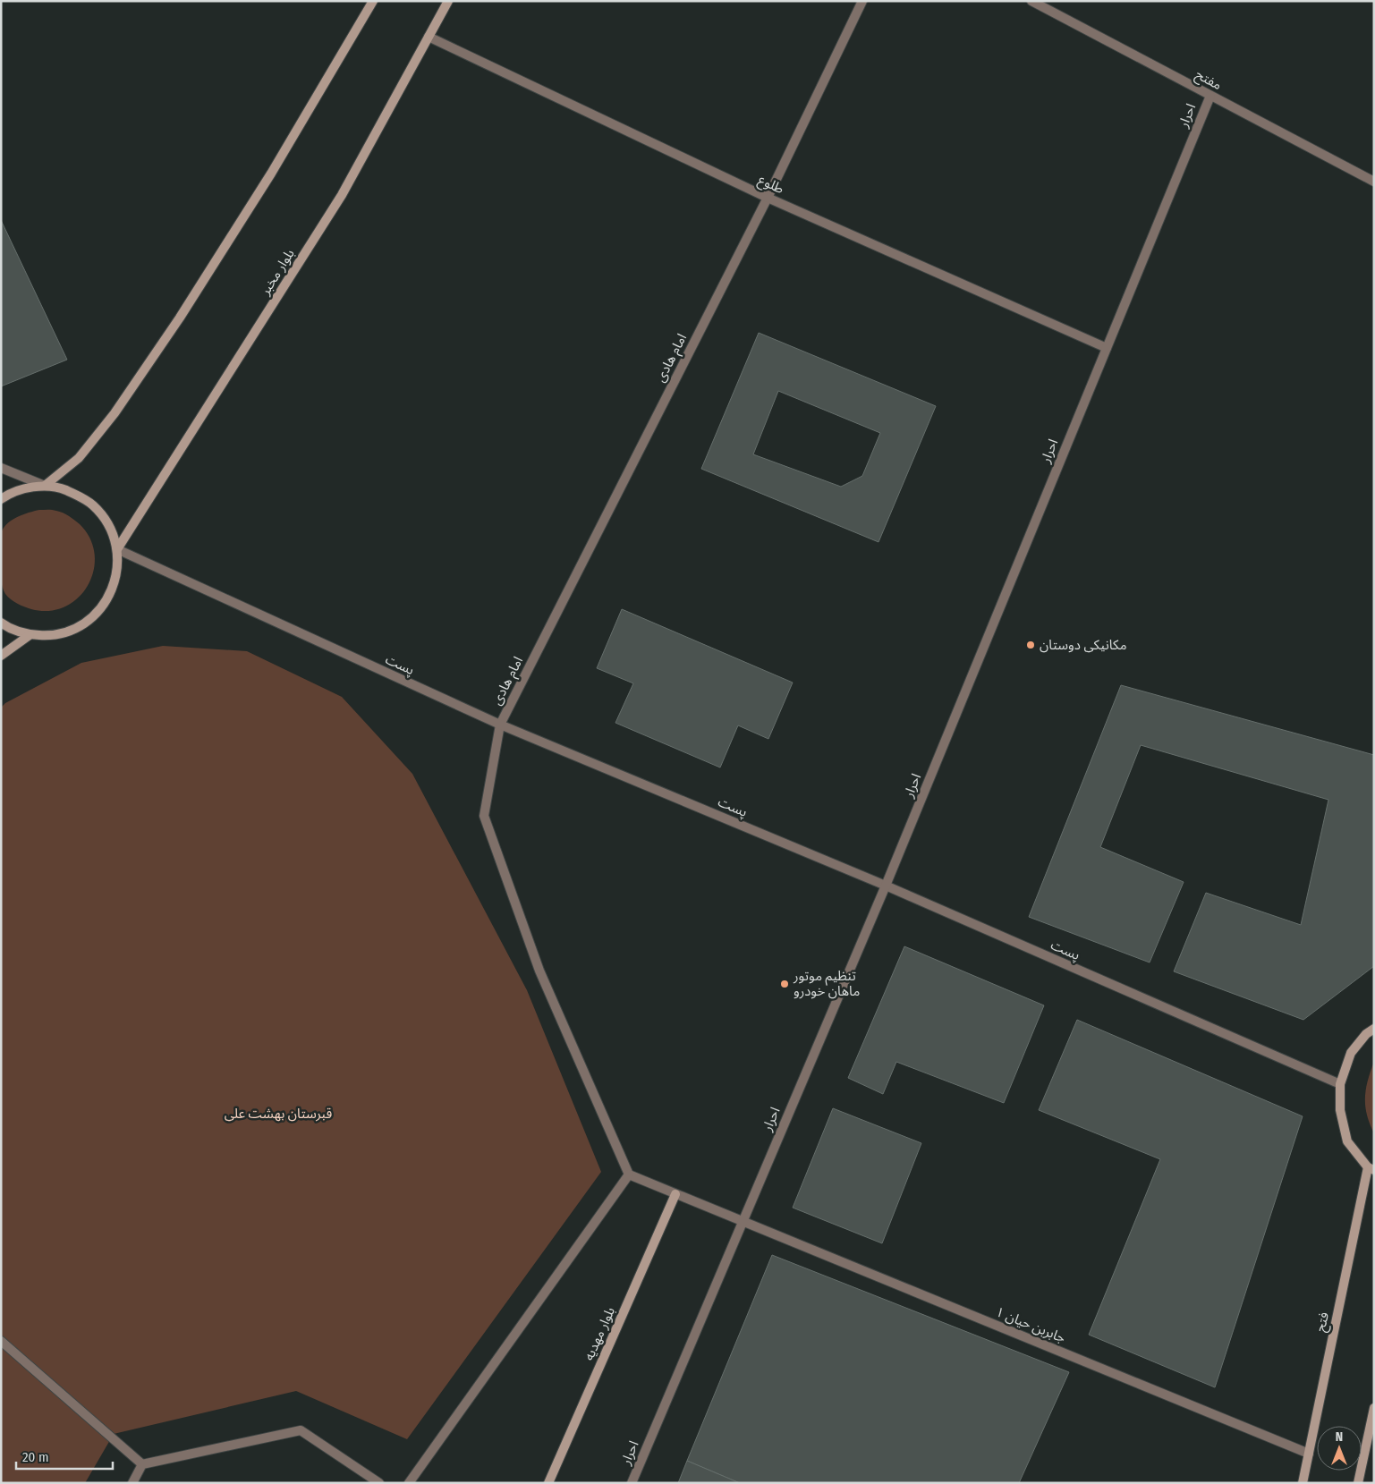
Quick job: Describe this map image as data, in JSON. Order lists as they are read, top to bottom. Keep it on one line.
{"streets":{"main road":["بلوار مخبر","فتح","بلوار مهدیه"],"street":["مفتح","احرار","طلوع","امام هادی","پست","جابربن حیان ۱"]},"crossings":[["مفتح","احرار"],["احرار","طلوع"],["احرار","پست"],["احرار","جابربن حیان ۱"],["طلوع","بلوار مخبر"],["طلوع","امام هادی"],["بلوار مخبر","پست"],["امام هادی","پست"],["امام هادی","جابربن حیان ۱"],["فتح","جابربن حیان ۱"],["جابربن حیان ۱","بلوار مهدیه"]],"parks":["قبرستان بهشت علی"],"places":["مکانیکی دوستان","تنظیم موتور ماهان خودرو"],"scale_bar":"20 m","north":"top"}
